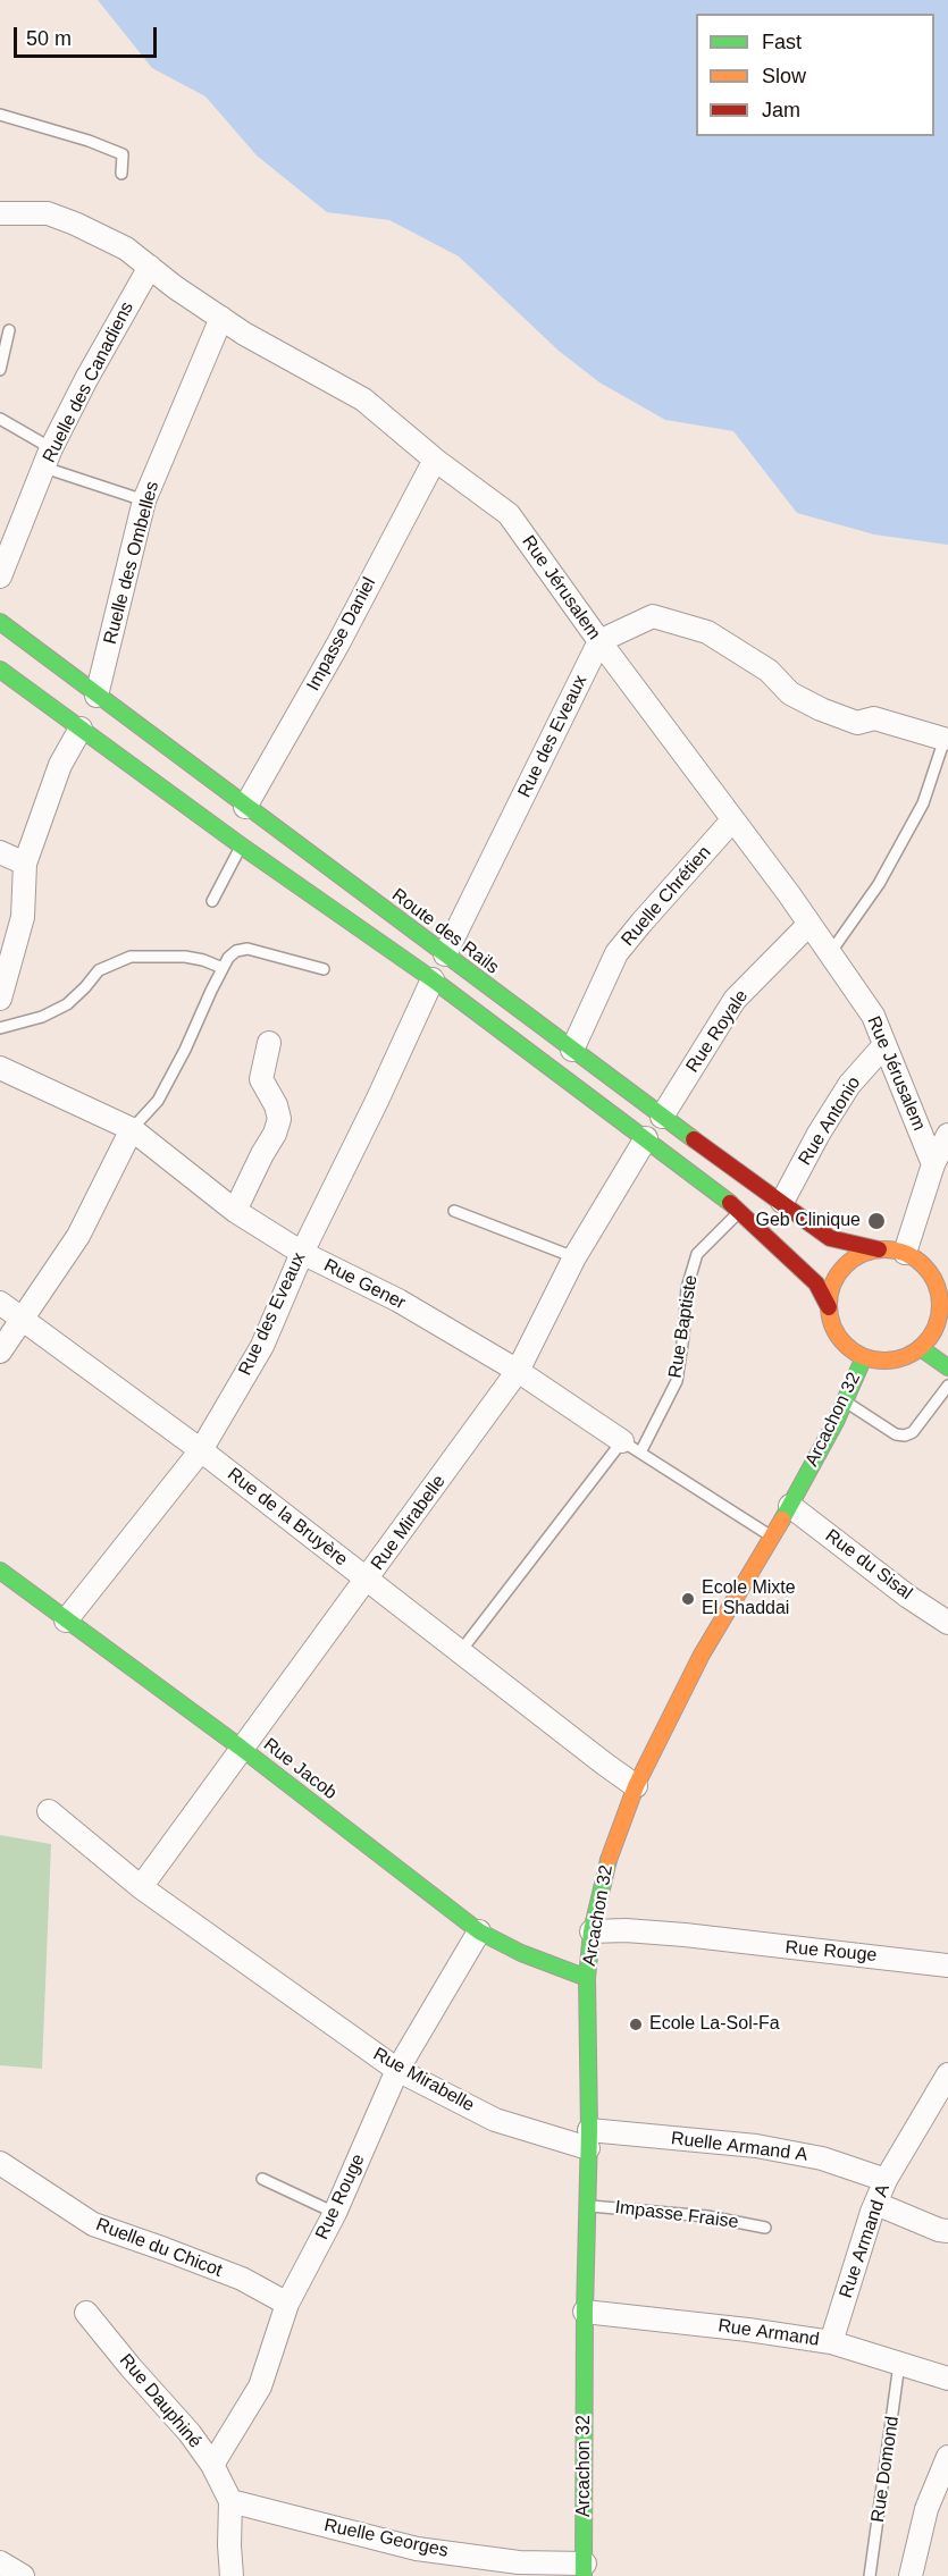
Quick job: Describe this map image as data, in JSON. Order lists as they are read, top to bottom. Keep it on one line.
{"streets":{"main road":["Route des Rails","Arcachon 32","Rue Jacob"],"street":["Ruelle des Canadiens","Ruelle des Ombelles","Rue Jérusalem","Impasse Daniel","Rue des Eveaux","Ruelle Chrétien","Rue Royale","Rue Antonio","Rue Gener","Rue de la Bruyère","Rue Mirabelle","Rue du Sisal","Rue Rouge","Ruelle Armand A","Rue Armand A","Ruelle du Chicot","Rue Armand","Rue Dauphiné","Ruelle Georges"],"lane":["Rue Baptiste","Impasse Fraise","Rue Domond"]},"crossings":[["Ruelle des Canadiens","Rue Jérusalem"],["Ruelle des Ombelles","Rue Jérusalem"],["Ruelle des Ombelles","Route des Rails"],["Rue Jérusalem","Impasse Daniel"],["Rue Jérusalem","Rue des Eveaux"],["Rue Jérusalem","Ruelle Chrétien"],["Rue Jérusalem","Rue Royale"],["Rue Jérusalem","Rue Antonio"],["Impasse Daniel","Route des Rails"],["Rue des Eveaux","Route des Rails"],["Rue des Eveaux","Rue Gener"],["Rue des Eveaux","Rue de la Bruyère"],["Rue des Eveaux","Rue Jacob"],["Ruelle Chrétien","Route des Rails"],["Route des Rails","Rue Royale"],["Route des Rails","Rue Antonio"],["Route des Rails","Arcachon 32"],["Rue Gener","Rue Baptiste"],["Rue Gener","Arcachon 32"],["Rue Gener","Rue Mirabelle"],["Arcachon 32","Rue de la Bruyère"],["Arcachon 32","Rue Mirabelle"],["Arcachon 32","Rue du Sisal"],["Arcachon 32","Rue Jacob"],["Arcachon 32","Rue Rouge"],["Arcachon 32","Ruelle Armand A"],["Arcachon 32","Impasse Fraise"],["Arcachon 32","Rue Armand"],["Arcachon 32","Ruelle Georges"],["Rue de la Bruyère","Rue Mirabelle"],["Rue Mirabelle","Rue Jacob"],["Rue Mirabelle","Rue Rouge"],["Rue Mirabelle","Ruelle Armand A"],["Rue Jacob","Rue Rouge"],["Rue Rouge","Ruelle du Chicot"],["Rue Rouge","Rue Dauphiné"],["Ruelle Armand A","Rue Armand A"],["Rue Armand A","Rue Armand"],["Rue Armand","Rue Domond"],["Rue Dauphiné","Ruelle Georges"]],"places":["Geb Clinique","Ecole Mixte El Shaddai","Ecole La-Sol-Fa"],"legend":["Fast","Slow","Jam"],"scale_bar":"50 m"}
